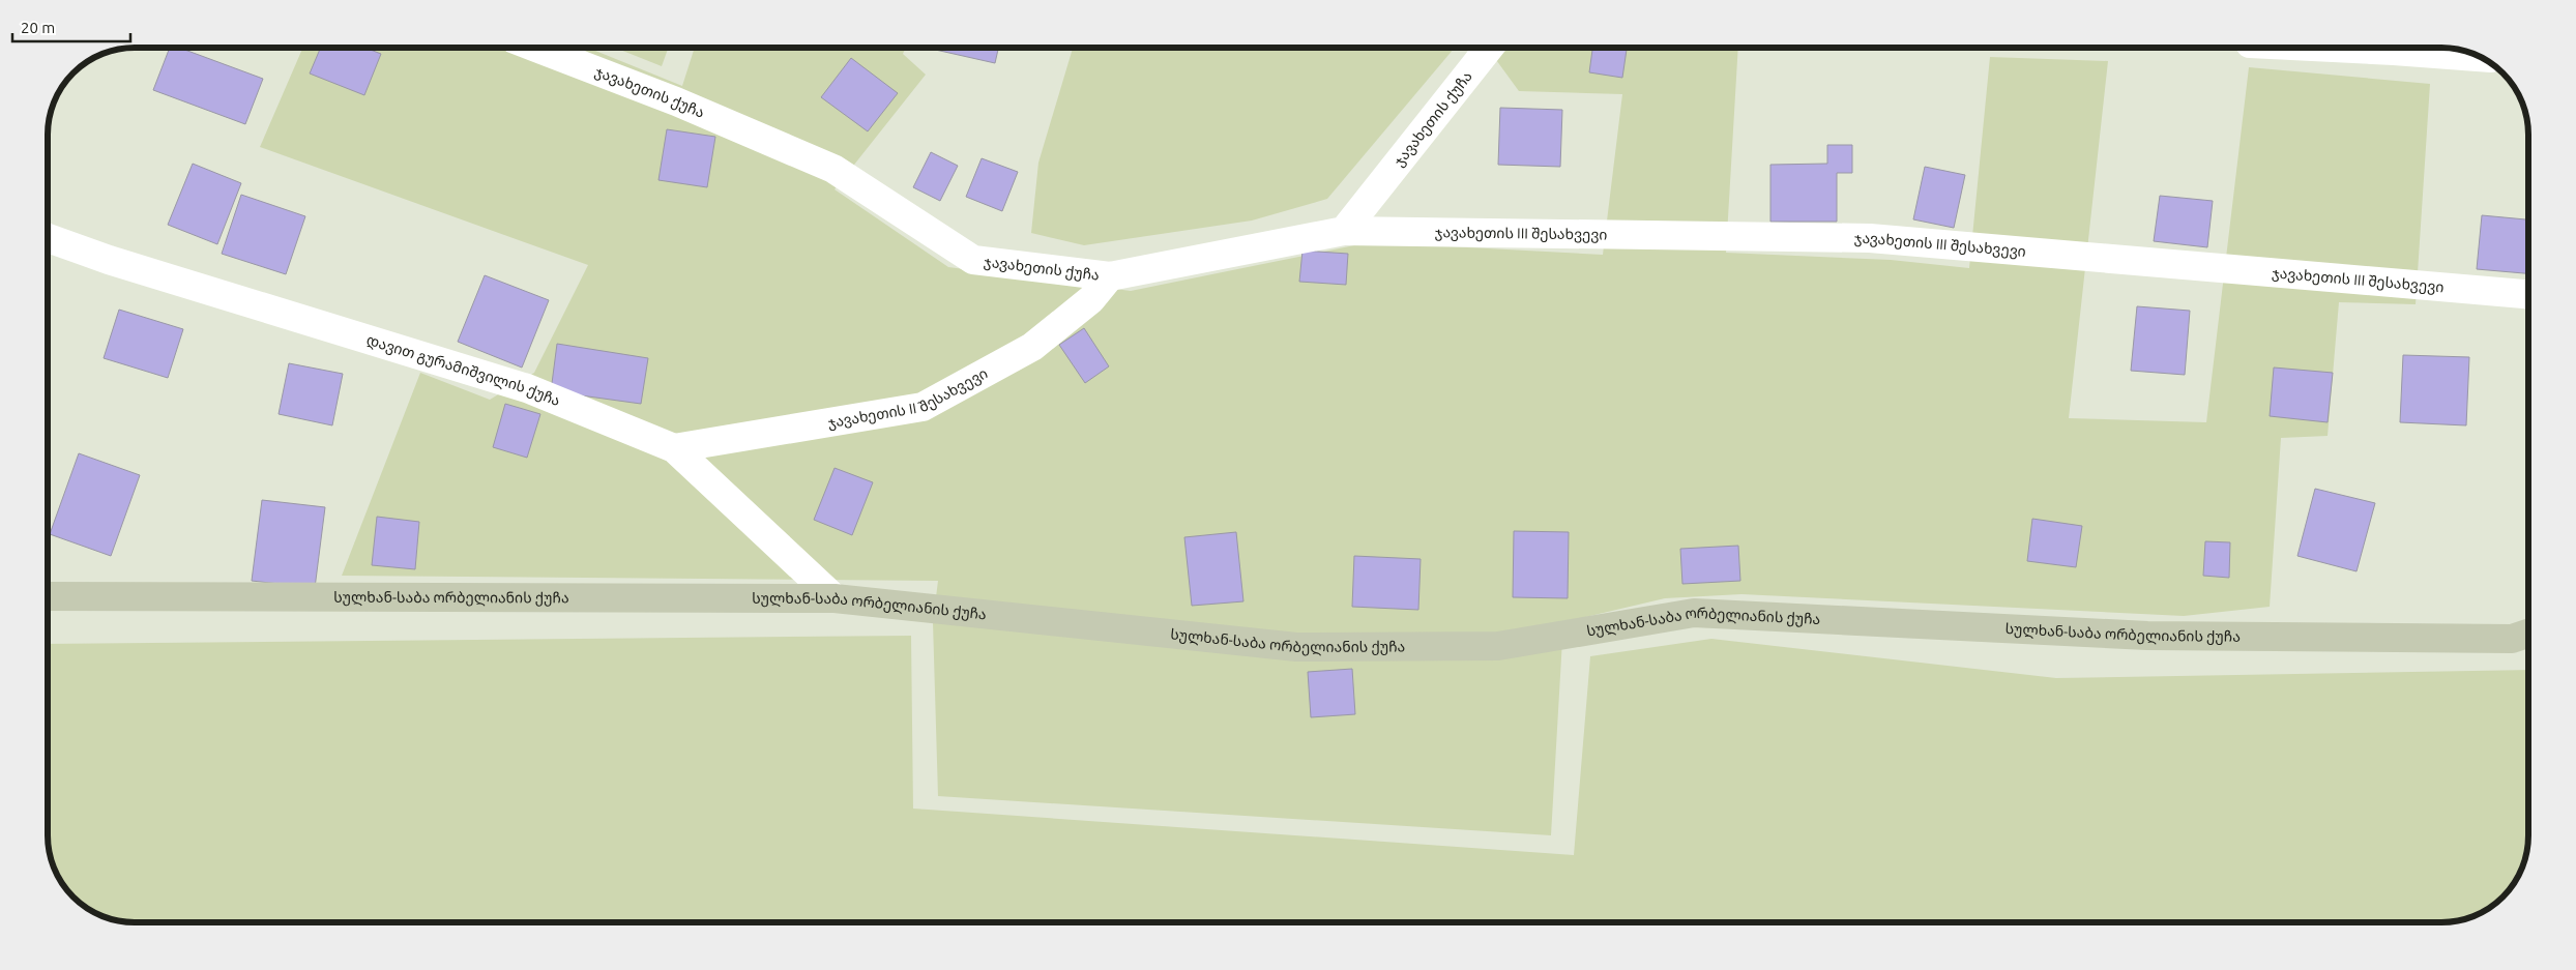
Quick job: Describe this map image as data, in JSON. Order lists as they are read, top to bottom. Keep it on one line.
{"streets":{"street":["ჯავახეთის ქუჩა","ჯავახეთის III შესახვევი","დავით გურამიშვილის ქუჩა","ჯავახეთის II შესახვევი","სულხან-საბა ორბელიანის ქუჩა"]},"crossings":[["ჯავახეთის ქუჩა","ჯავახეთის III შესახვევი"],["ჯავახეთის ქუჩა","ჯავახეთის II შესახვევი"],["დავით გურამიშვილის ქუჩა","ჯავახეთის II შესახვევი"],["დავით გურამიშვილის ქუჩა","სულხან-საბა ორბელიანის ქუჩა"]],"scale_bar":"20 m"}
